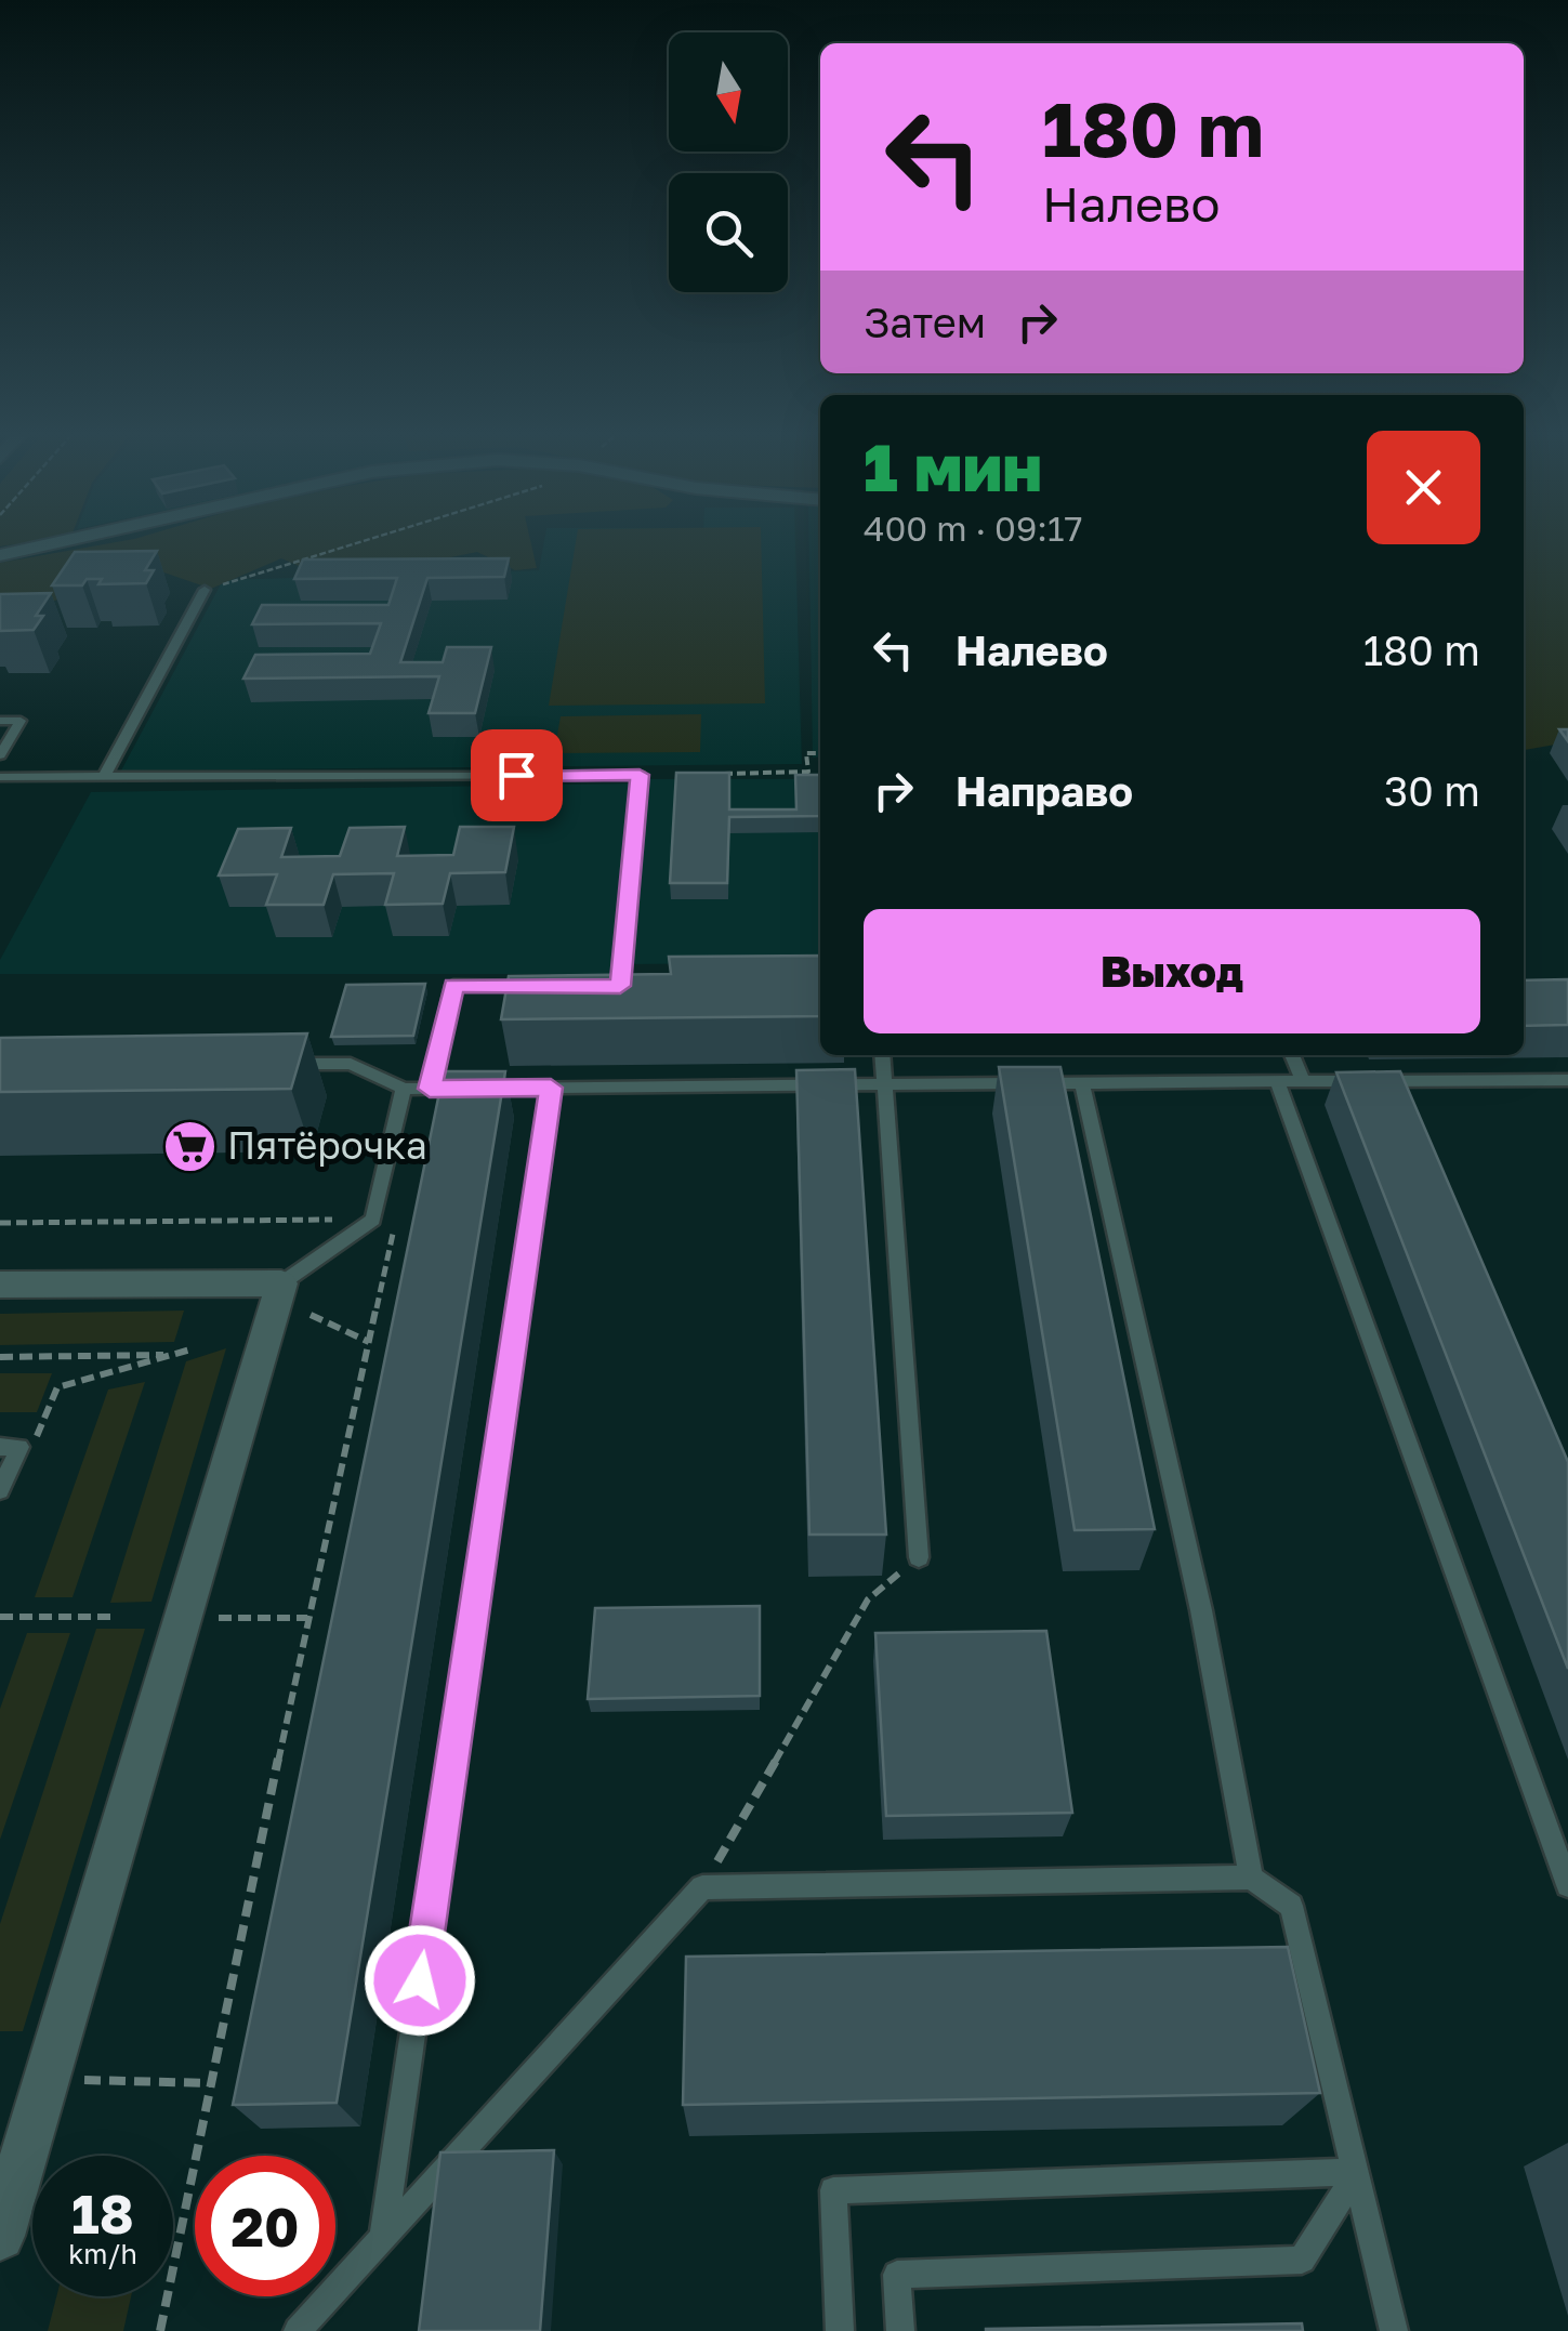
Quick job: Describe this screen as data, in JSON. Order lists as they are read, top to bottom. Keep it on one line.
{"places":{"supermarket":["Пятёрочка"]},"north":"bottom","page":{"turn":["180 m","Налево"],"then":"Затем","heading":["1 мин","400 m · 09:17"],"list":[{"name":"Налево","value":"180 m"},{"name":"Направо","value":"30 m"}],"buttons":"Выход","speed":"18 km/h","limit":"20"}}
